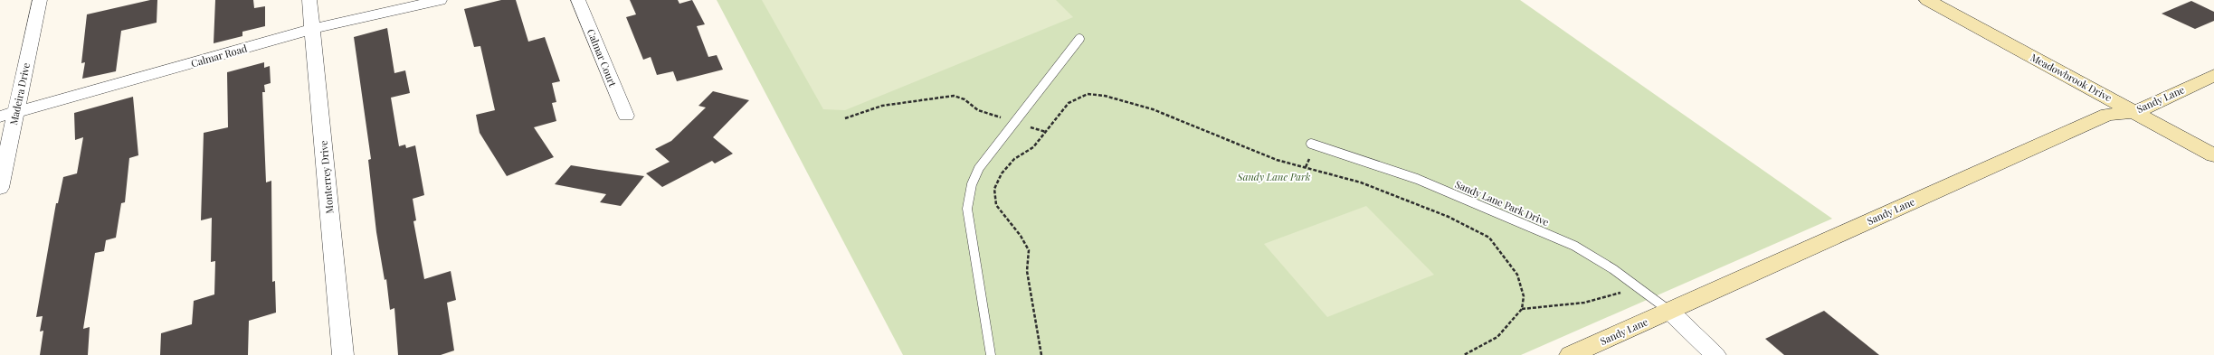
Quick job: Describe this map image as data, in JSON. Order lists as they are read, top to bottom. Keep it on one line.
{"streets":{"street":["Calmar Road","Calmar Court","Meadowbrook Drive","Madeira Drive","Sandy Lane","Monterrey Drive"],"lane":["Sandy Lane Park Drive"]},"crossings":[["Calmar Road","Madeira Drive"],["Calmar Road","Monterrey Drive"],["Meadowbrook Drive","Sandy Lane"],["Sandy Lane","Sandy Lane Park Drive"]],"parks":["Sandy Lane Park"]}
